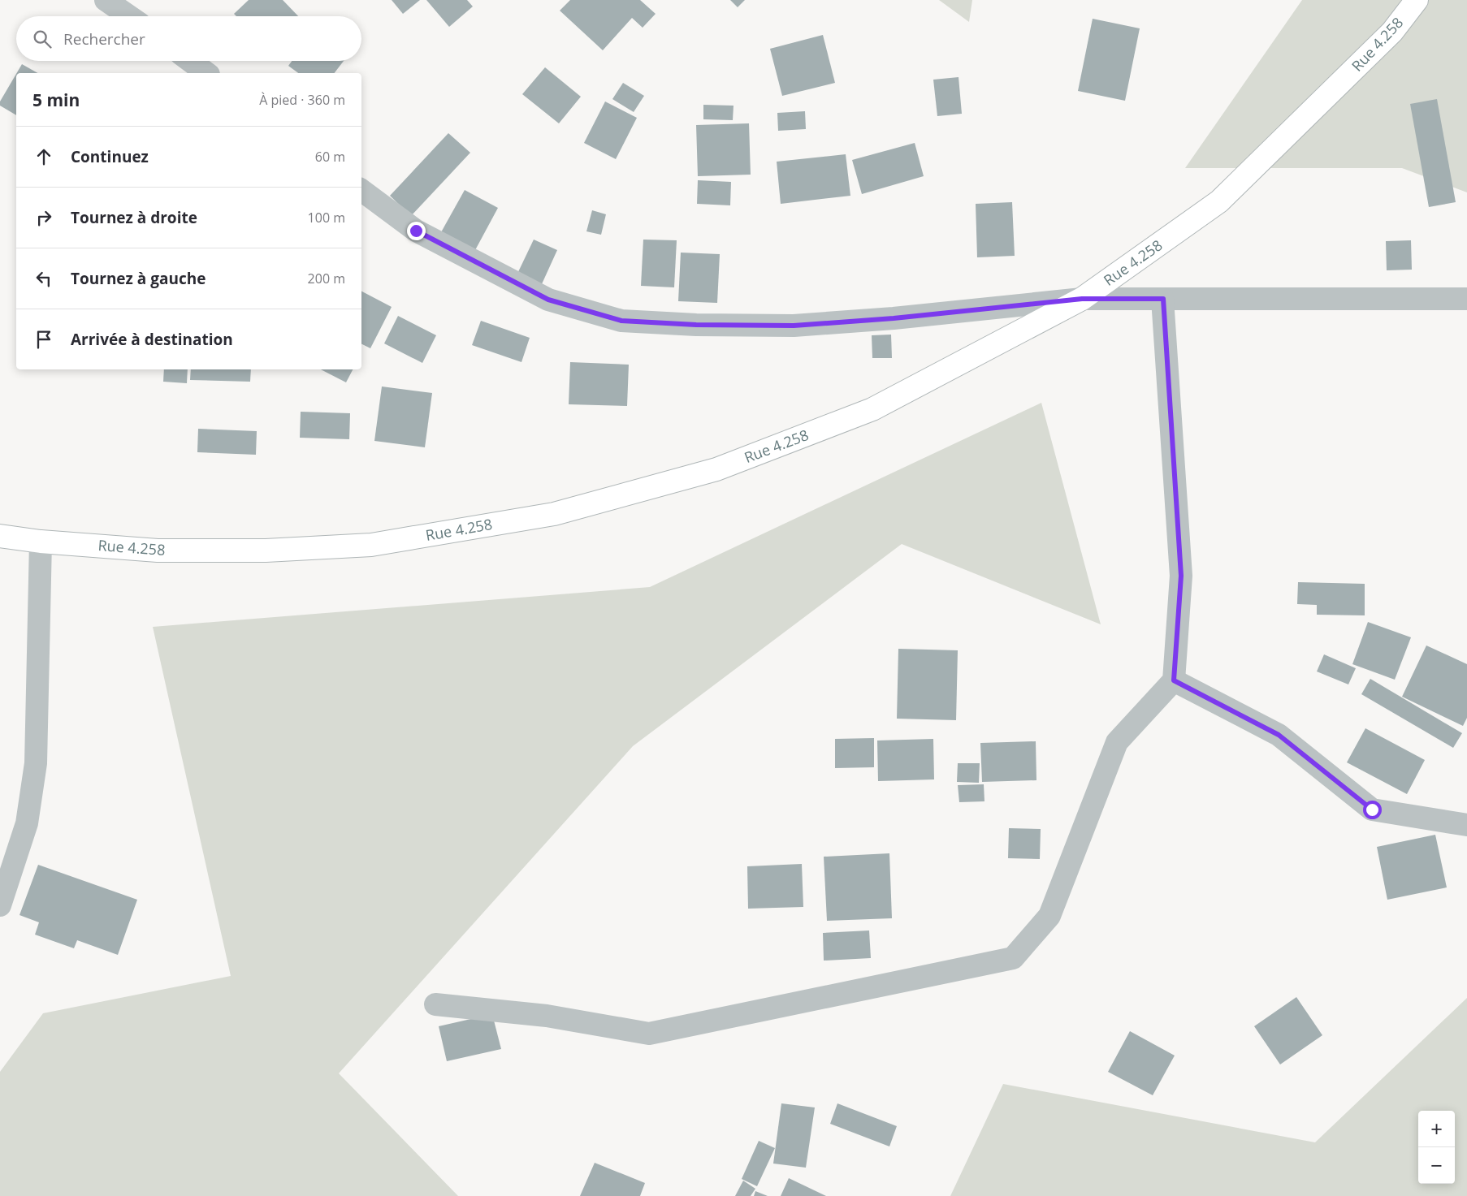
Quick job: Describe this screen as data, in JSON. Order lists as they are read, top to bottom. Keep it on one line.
{"streets":{"highway":["Rue 4.258"]},"page":{"search":"Rechercher","heading":["5 min","À pied · 360 m"],"list":[["Continuez","60 m"],["Tournez à droite","100 m"],["Tournez à gauche","200 m"],"Arrivée à destination"],"map_buttons":["+","−"]}}
